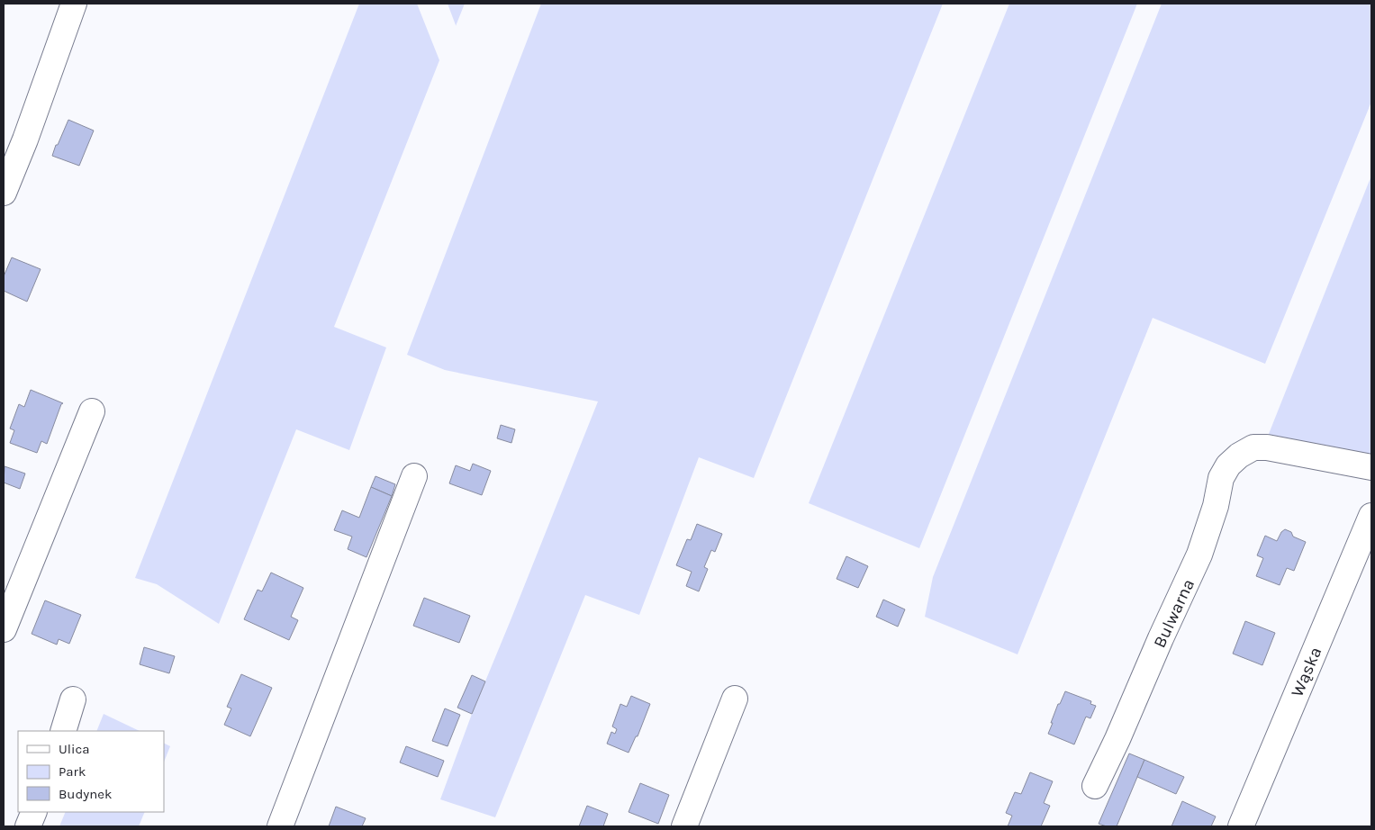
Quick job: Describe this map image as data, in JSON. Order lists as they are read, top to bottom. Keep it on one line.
{"streets":{"street":["Bulwarna","Wąska"]},"legend":["Ulica","Park","Budynek"]}
